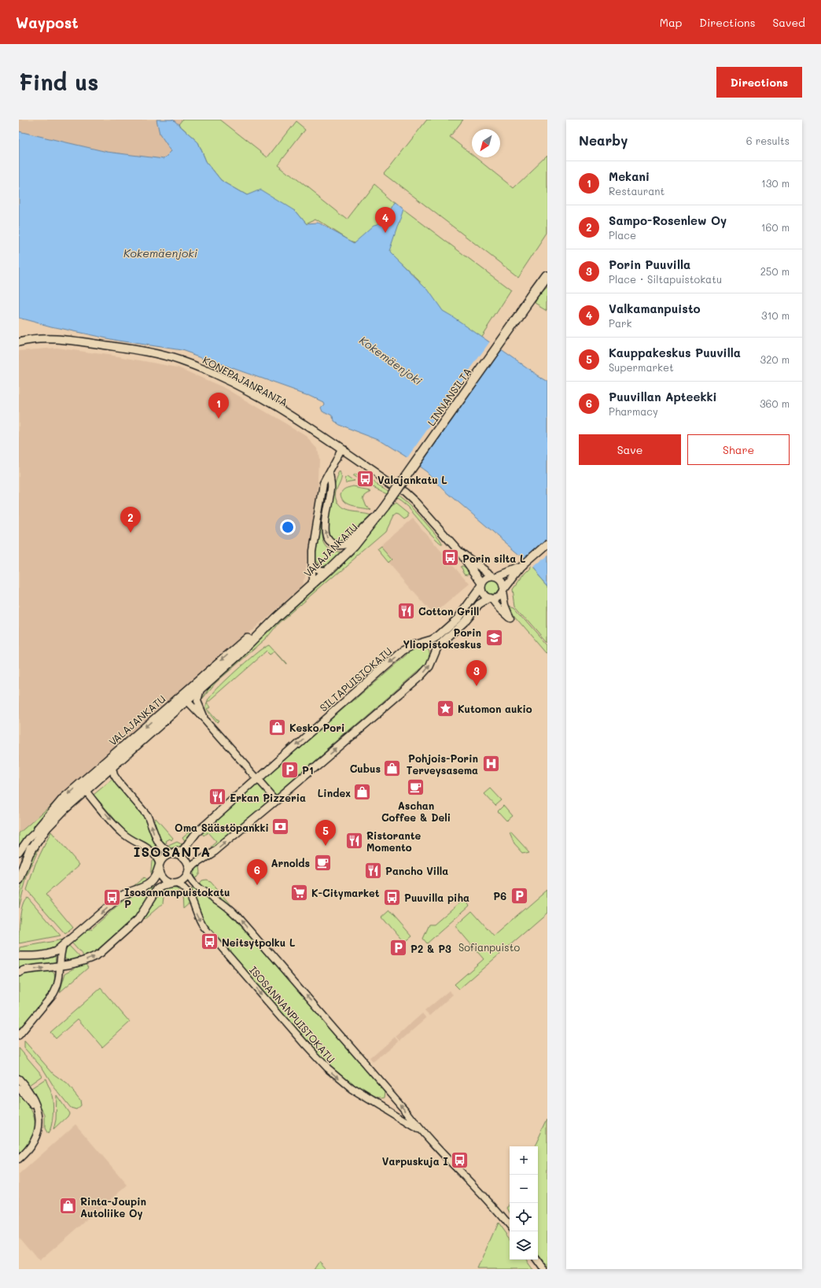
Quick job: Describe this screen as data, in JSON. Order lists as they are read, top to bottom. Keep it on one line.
{"streets":{"main road":["KONEPAJANRANTA","LINNANSILTA","VALAJANKATU","SILTAPUISTOKATU"],"street":["ISOSANNANPUISTOKATU"]},"crossings":[["LINNANSILTA","VALAJANKATU"],["SILTAPUISTOKATU","ISOSANNANPUISTOKATU"]],"districts":["ISOSANTA"],"water":["Kokemäenjoki"],"parks":["Sofianpuisto"],"places":{"bus stop":["Valajankatu L","Porin silta L","Isosannanpuistokatu P","Puuvilla piha","Neitsytpolku L","Varpuskuja I"],"restaurant":["Cotton Grill","Erkan Pizzeria","Ristorante Momento","Pancho Villa"],"school or university":["Porin Yliopistokeskus"],"place":["Kutomon aukio"],"shop":["Kesko Pori","Cubus","Lindex","Rinta-Joupin Autoliike Oy"],"hospital":["Pohjois-Porin Terveysasema"],"parking":["P1","P6","P2 & P3"],"cafe":["Aschan Coffee & Deli","Arnolds"],"bank":["Oma Säästöpankki"],"supermarket":["K-Citymarket"]},"north":"bottom left","page":{"header":"Waypost","nav":["Map","Directions","Saved"],"buttons":["Directions",["Save","Share"]],"title":"Find us","heading":["Nearby","6 results"],"list":[{"mark":"1","name":"Mekani","note":"Restaurant","value":"130 m"},{"mark":"2","name":"Sampo-Rosenlew Oy","note":"Place","value":"160 m"},{"mark":"3","name":"Porin Puuvilla","note":"Place · Siltapuistokatu","value":"250 m"},{"mark":"4","name":"Valkamanpuisto","note":"Park","value":"310 m"},{"mark":"5","name":"Kauppakeskus Puuvilla","note":"Supermarket","value":"320 m"},{"mark":"6","name":"Puuvillan Apteekki","note":"Pharmacy","value":"360 m"}],"pins":["4","1","2","3","5","6"],"map_buttons":["+","−"]}}
